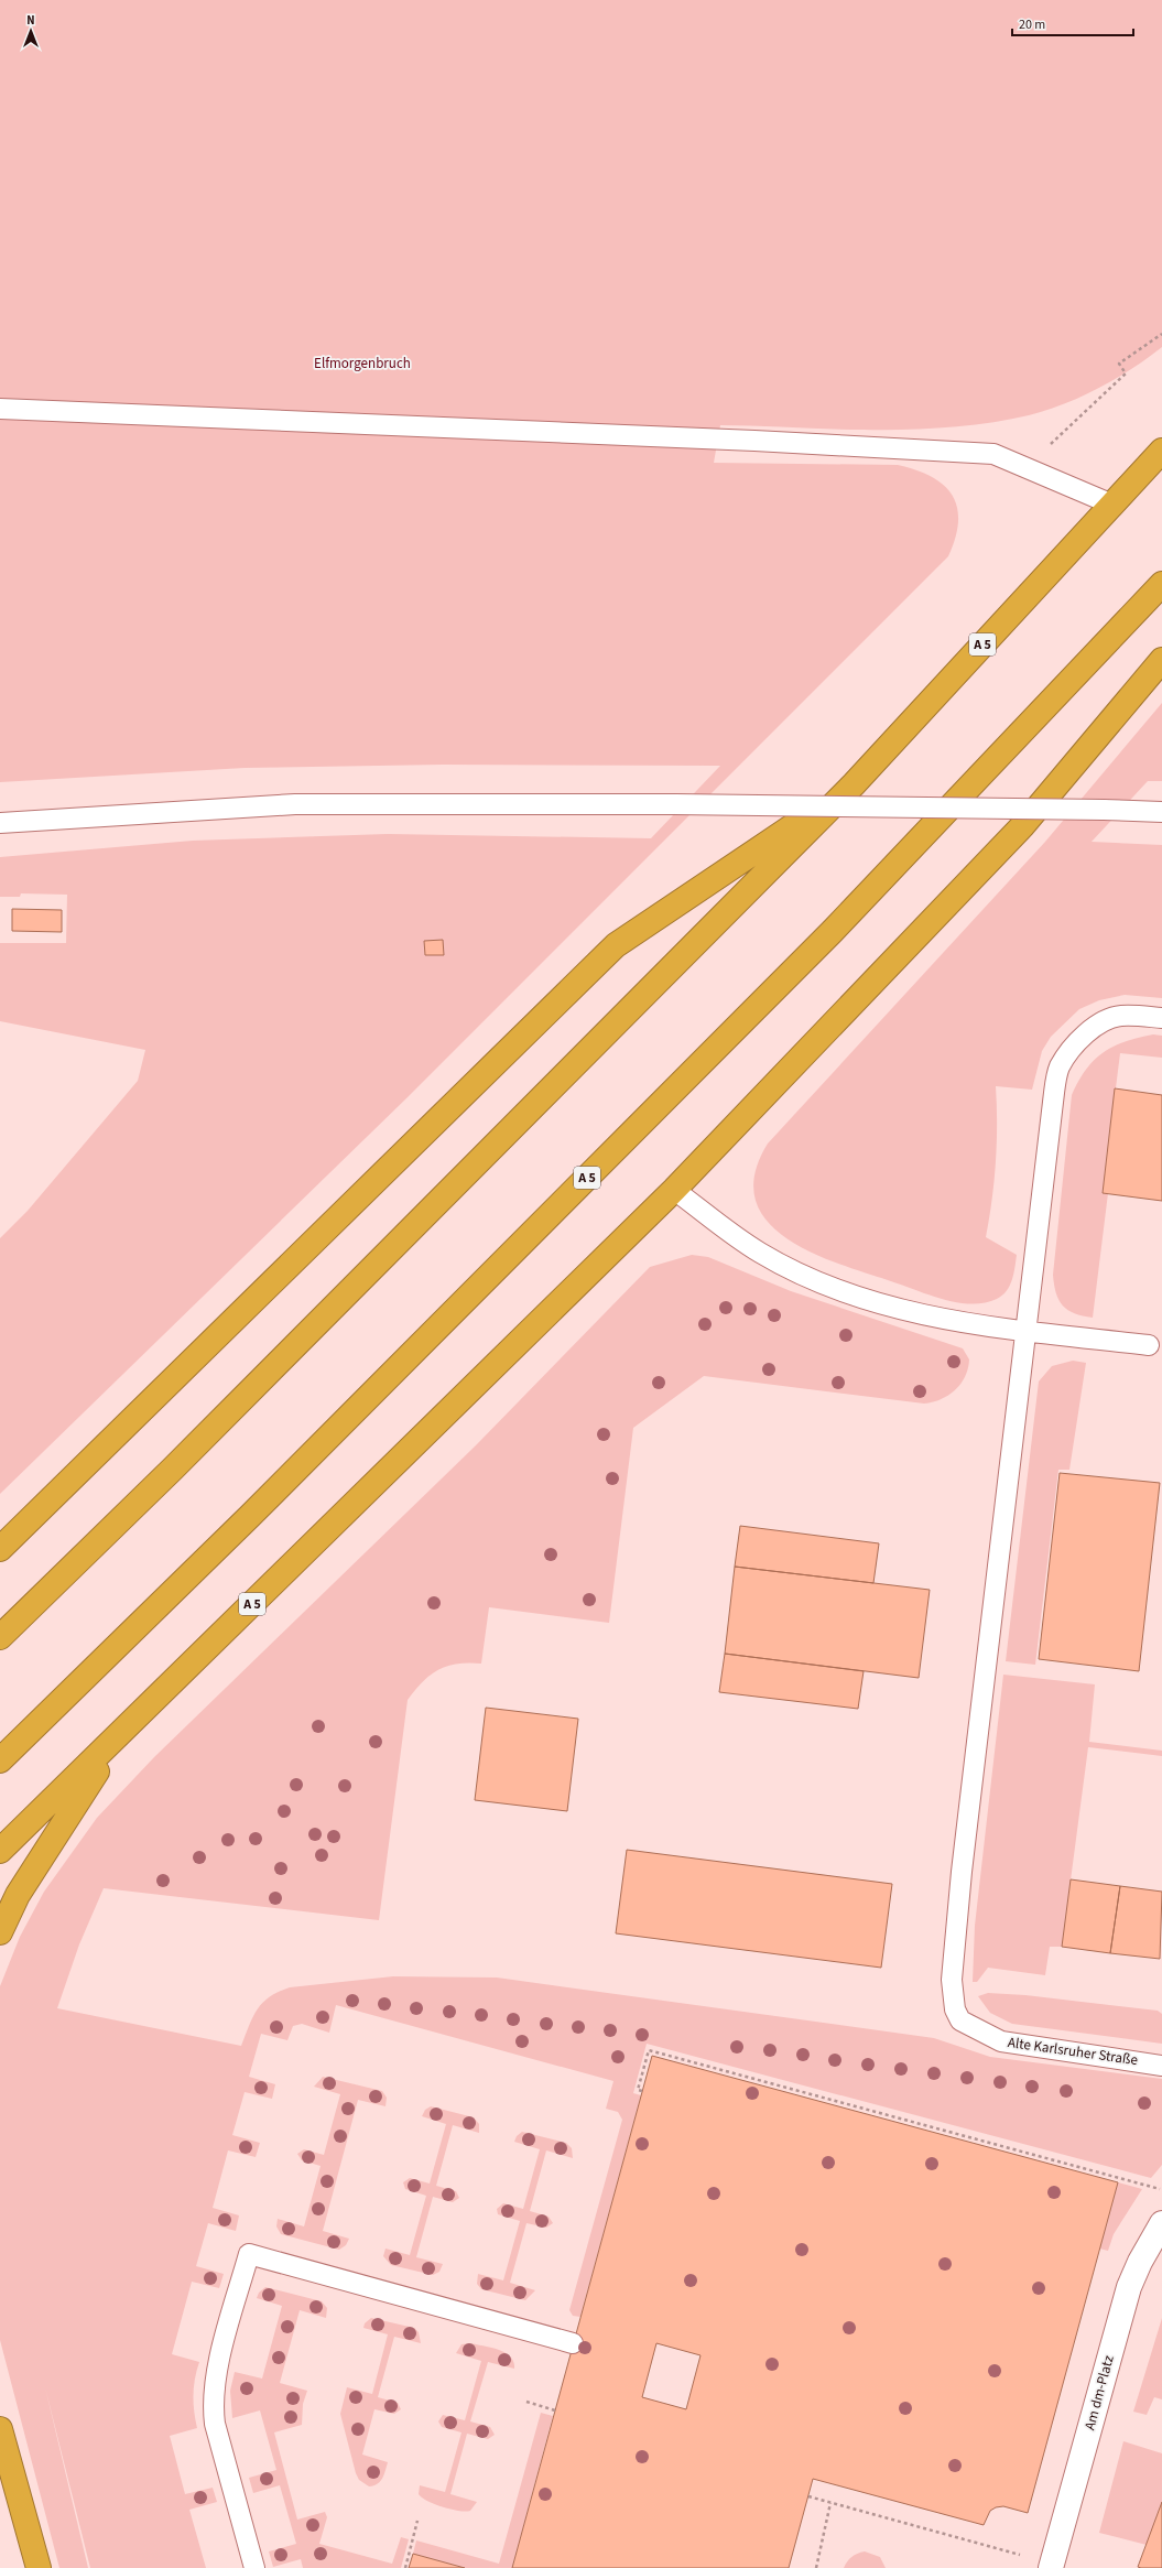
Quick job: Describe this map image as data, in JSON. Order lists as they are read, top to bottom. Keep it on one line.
{"streets":{"highway":["A 5"],"street":["Am dm-Platz"],"lane":["Alte Karlsruher Straße"]},"parks":["Elfmorgenbruch"],"scale_bar":"20 m","north":"top"}
